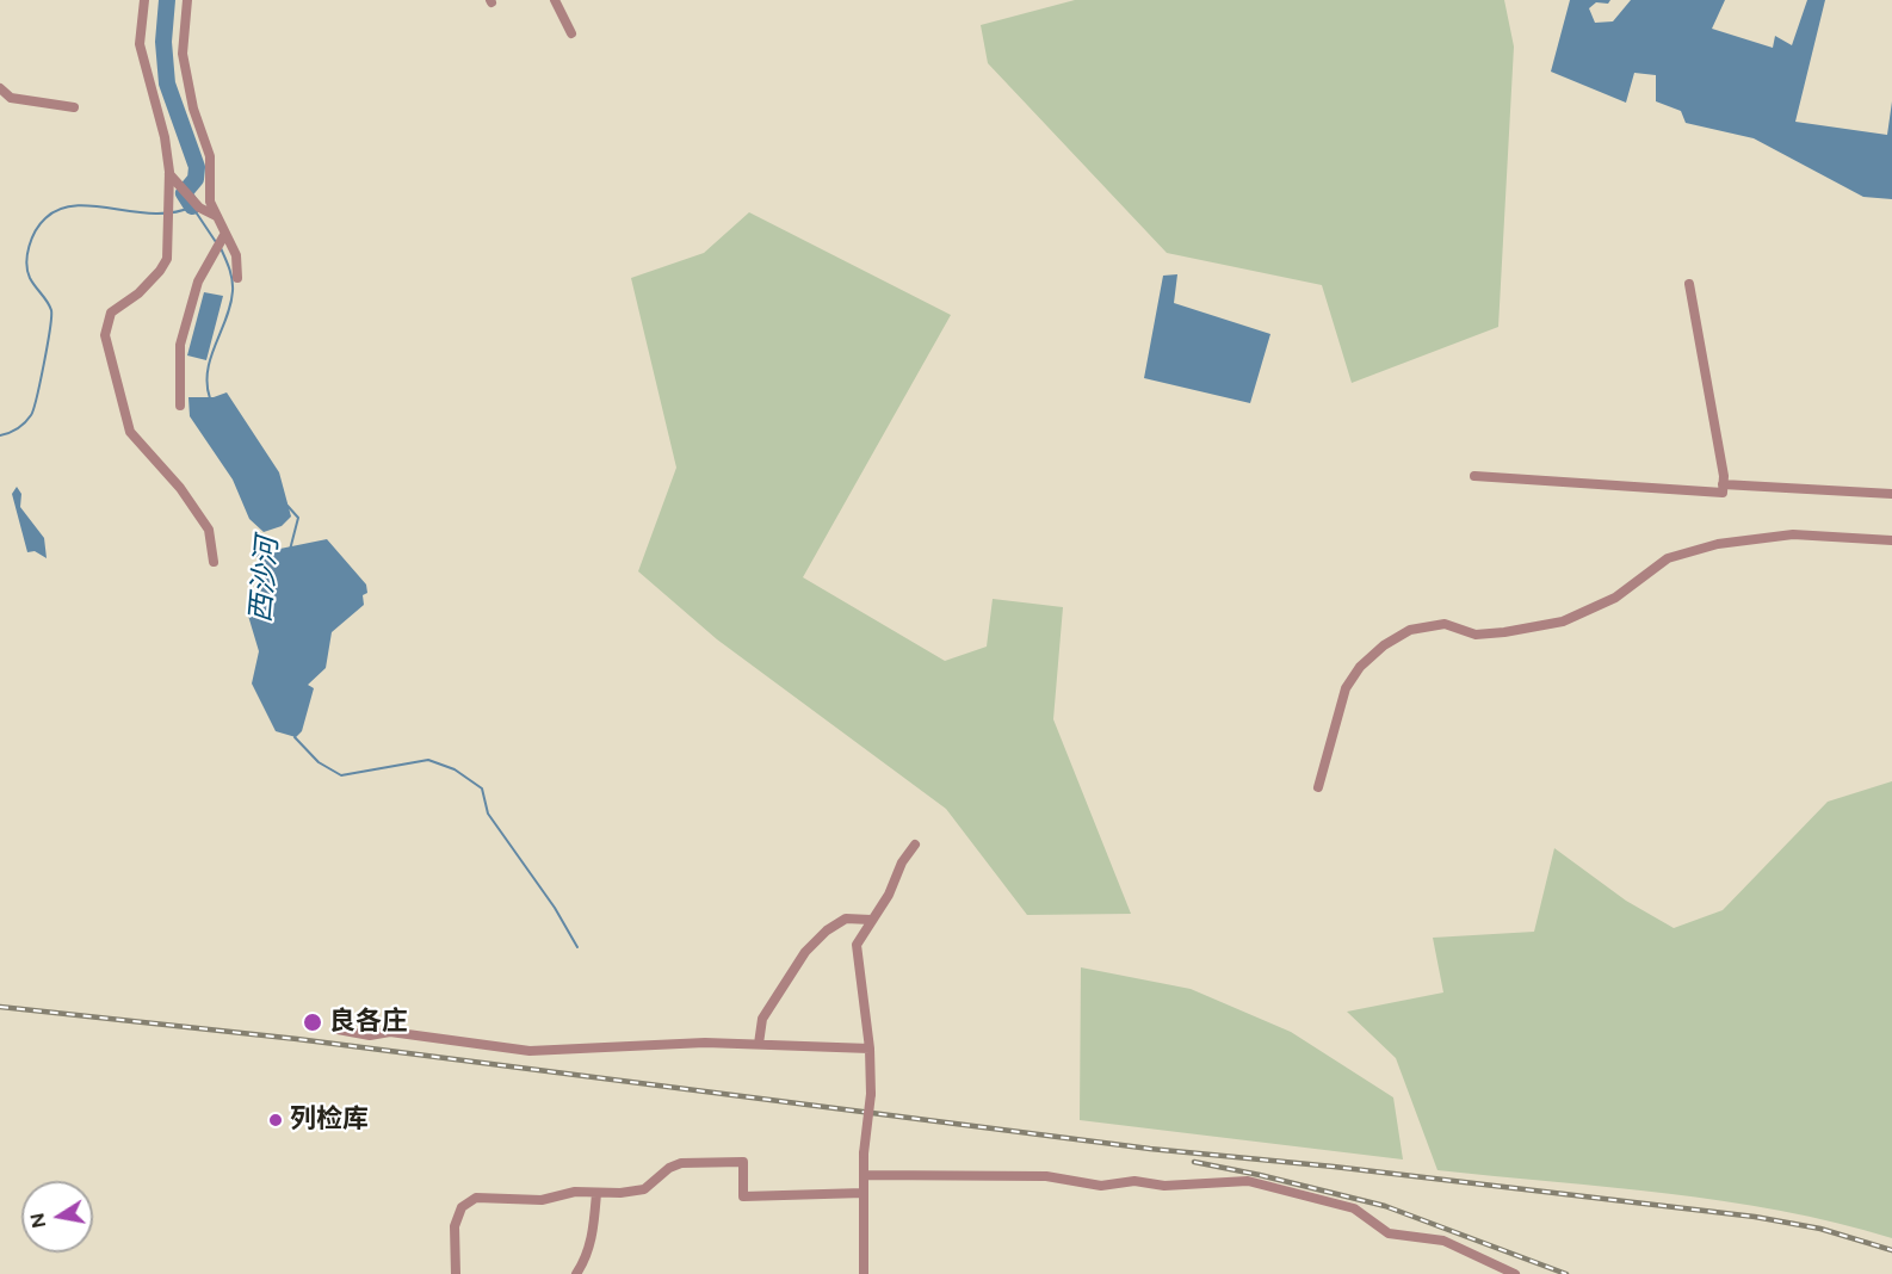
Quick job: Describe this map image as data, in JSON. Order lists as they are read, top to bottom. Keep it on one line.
{"water":["西沙河"],"places":["良各庄","列检库"],"north":"left"}
